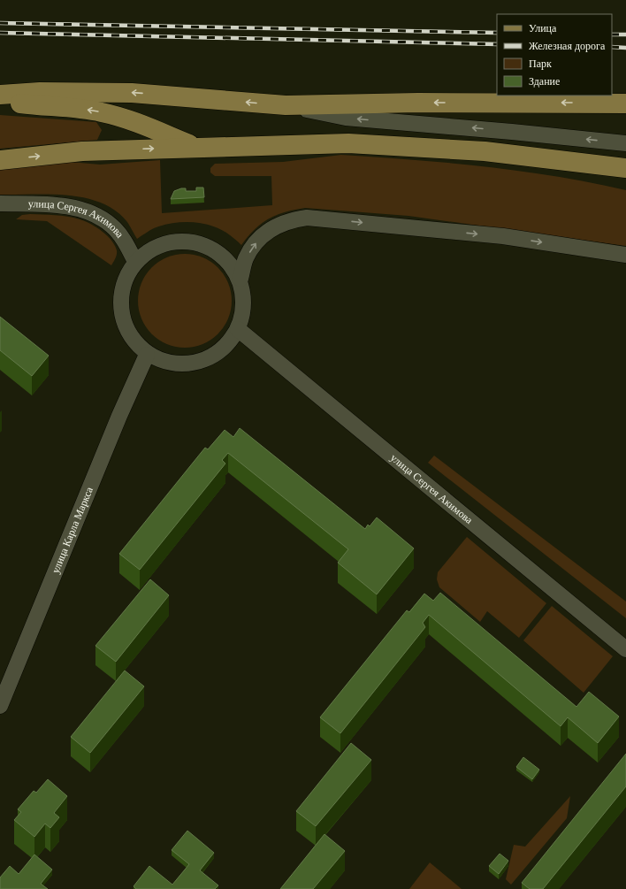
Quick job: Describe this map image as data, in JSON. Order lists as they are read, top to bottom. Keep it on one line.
{"streets":{"street":["улица Сергея Акимова","улица Карла Маркса"]},"crossings":[["улица Сергея Акимова","улица Карла Маркса"]],"legend":["Улица","Железная дорога","Парк","Здание"]}
